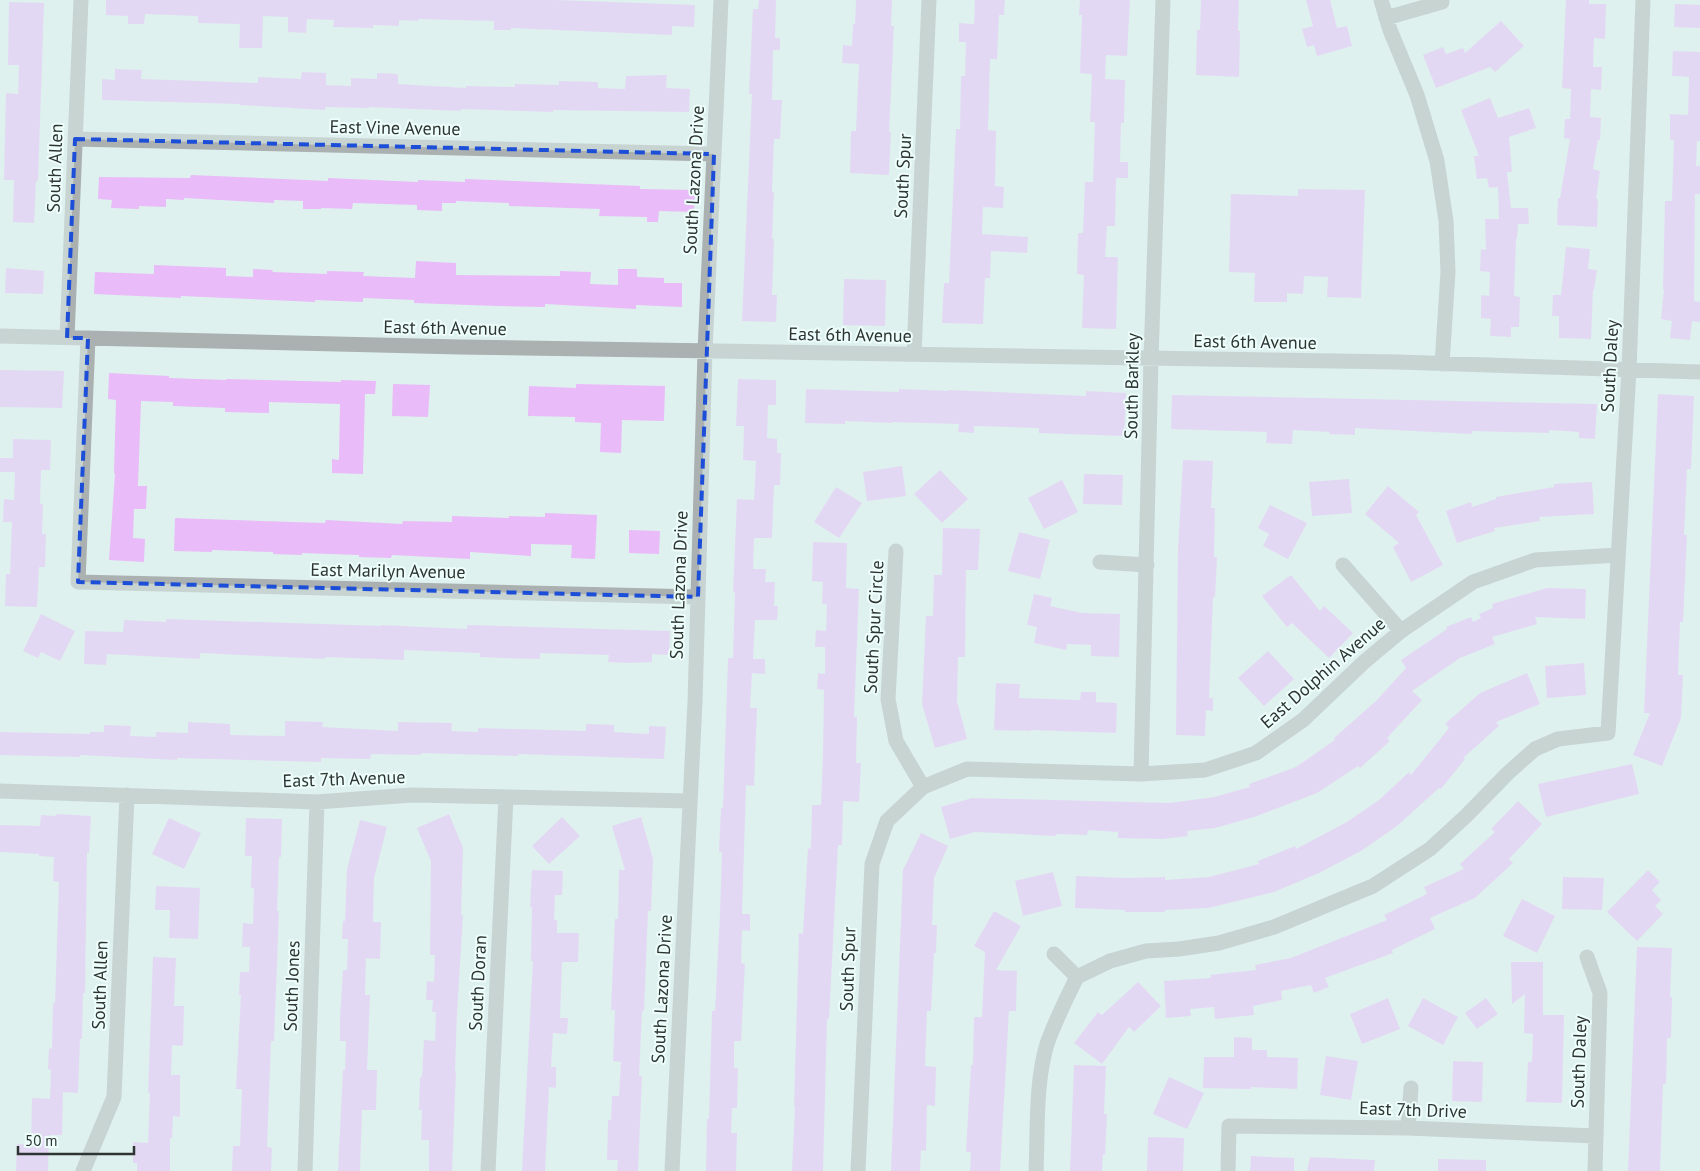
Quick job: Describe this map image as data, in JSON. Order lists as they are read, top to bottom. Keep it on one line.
{"streets":{"street":["East Vine Avenue","South Allen","South Spur","South Lazona Drive","East 6th Avenue","South Daley","South Barkley","East Marilyn Avenue","South Spur Circle","East Dolphin Avenue","East 7th Avenue","South Doran","South Jones","East 7th Drive"]},"crossings":[["East Vine Avenue","South Allen"],["East Vine Avenue","South Lazona Drive"],["South Allen","East 6th Avenue"],["South Allen","East 7th Avenue"],["South Spur","East 6th Avenue"],["South Spur","South Spur Circle"],["South Spur","East Dolphin Avenue"],["South Lazona Drive","East 6th Avenue"],["South Lazona Drive","East Marilyn Avenue"],["South Lazona Drive","East 7th Avenue"],["East 6th Avenue","South Daley"],["East 6th Avenue","South Barkley"],["East 6th Avenue","East Marilyn Avenue"],["South Daley","East Dolphin Avenue"],["South Daley","East 7th Drive"],["South Barkley","East Dolphin Avenue"],["South Spur Circle","East Dolphin Avenue"],["East 7th Avenue","South Doran"],["East 7th Avenue","South Jones"]],"scale_bar":"50 m"}
